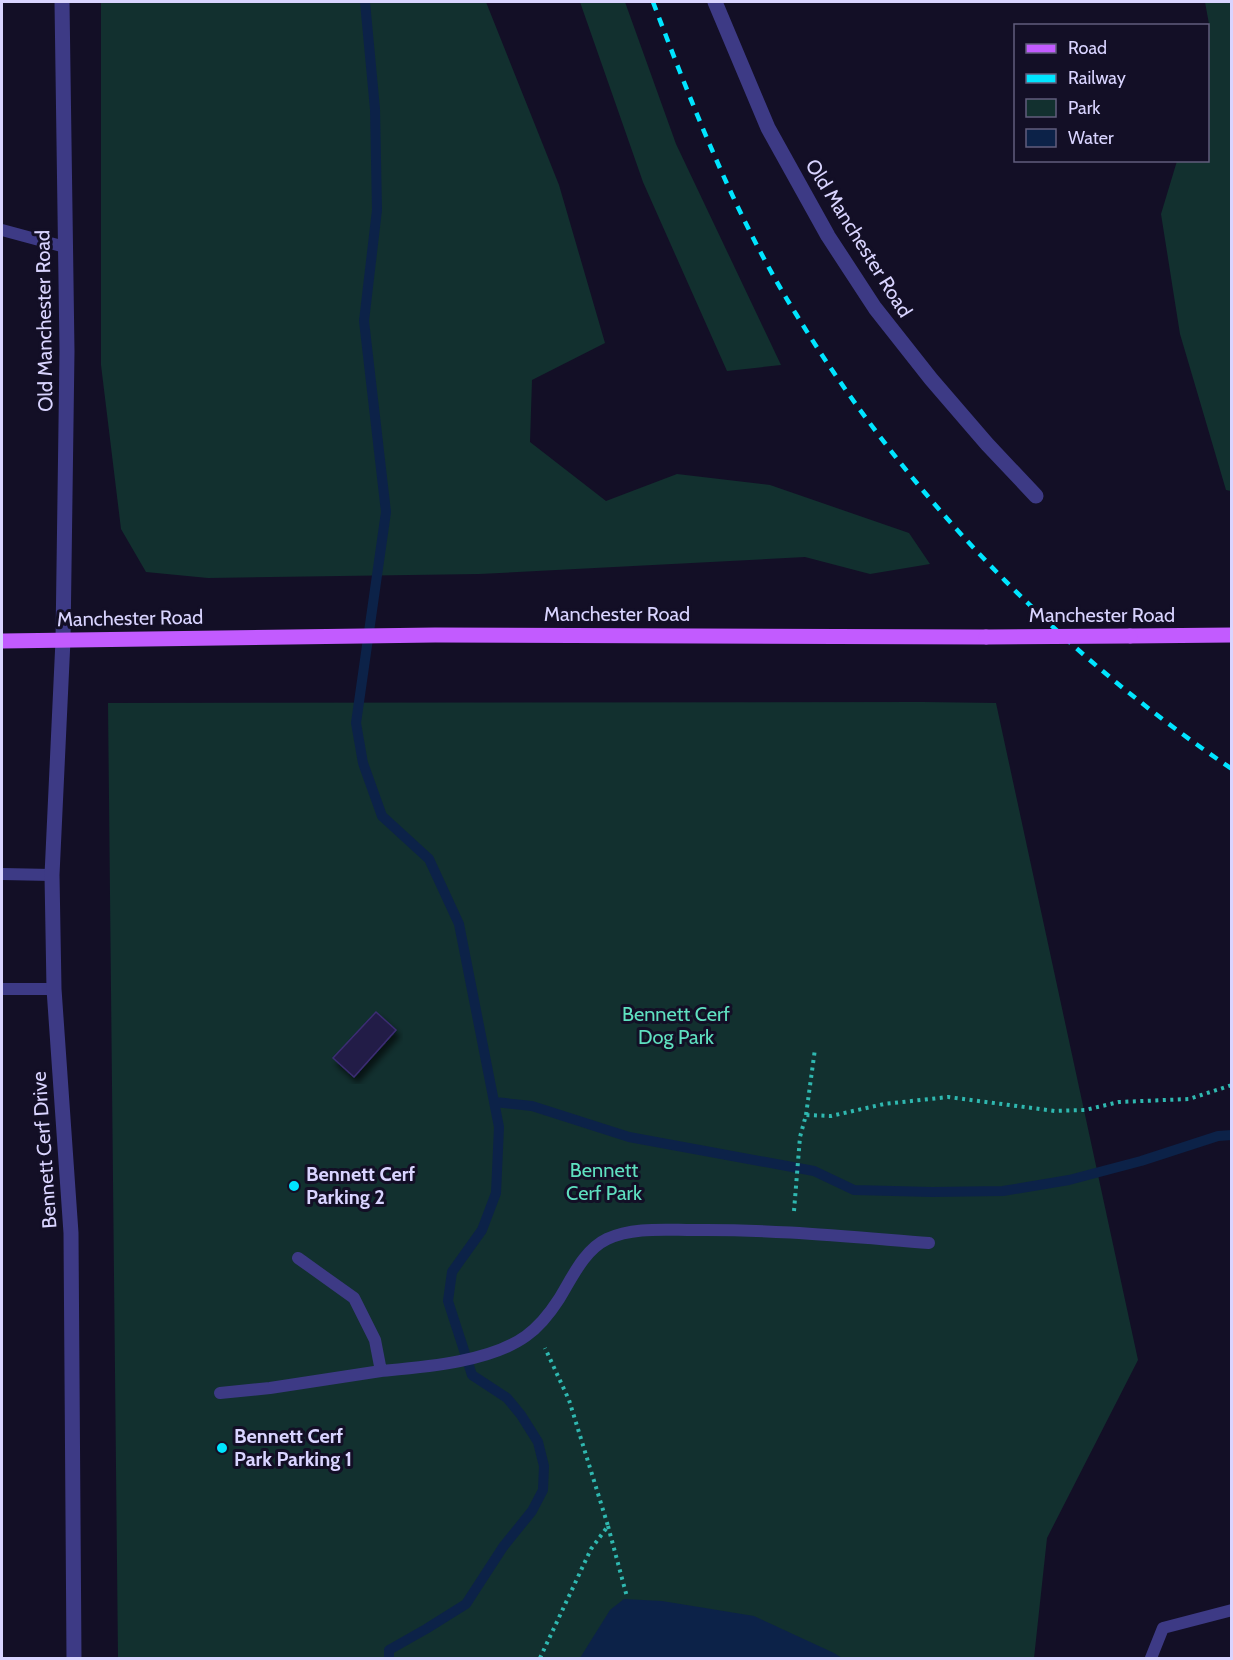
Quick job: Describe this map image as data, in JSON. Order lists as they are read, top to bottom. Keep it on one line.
{"streets":{"main road":["Manchester Road"],"street":["Old Manchester Road","Bennett Cerf Drive"]},"crossings":[["Old Manchester Road","Manchester Road"],["Old Manchester Road","Bennett Cerf Drive"],["Manchester Road","Bennett Cerf Drive"]],"parks":["Bennett Cerf Dog Park","Bennett Cerf Park"],"places":["Bennett Cerf Parking 2","Bennett Cerf Park Parking 1"],"legend":["Road","Railway","Park","Water"]}
